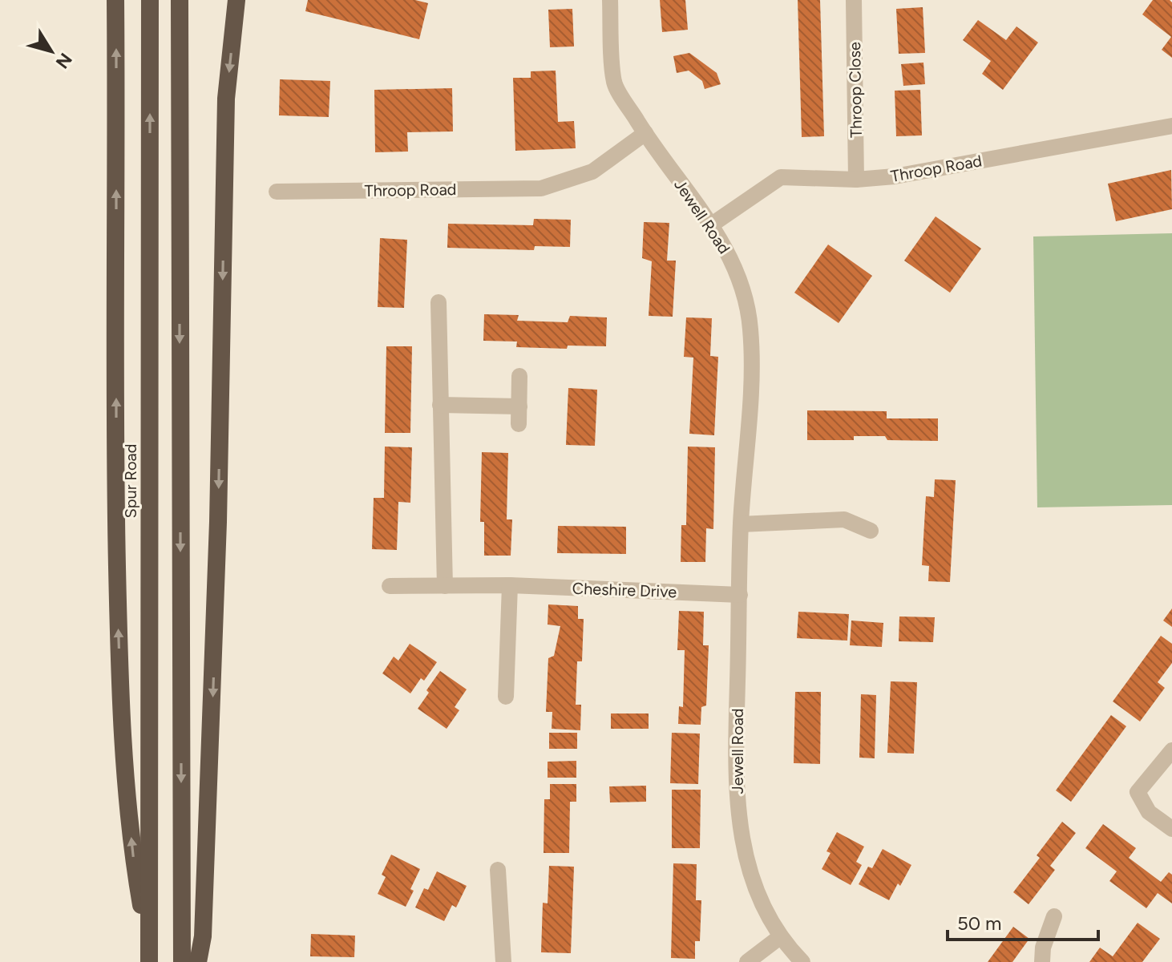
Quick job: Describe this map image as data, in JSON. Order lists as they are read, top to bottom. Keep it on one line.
{"streets":{"highway":["Spur Road"],"street":["Throop Close","Throop Road","Jewell Road","Cheshire Drive"]},"crossings":[["Throop Close","Throop Road"],["Throop Road","Jewell Road"],["Jewell Road","Cheshire Drive"]],"scale_bar":"50 m","north":"bottom right"}
